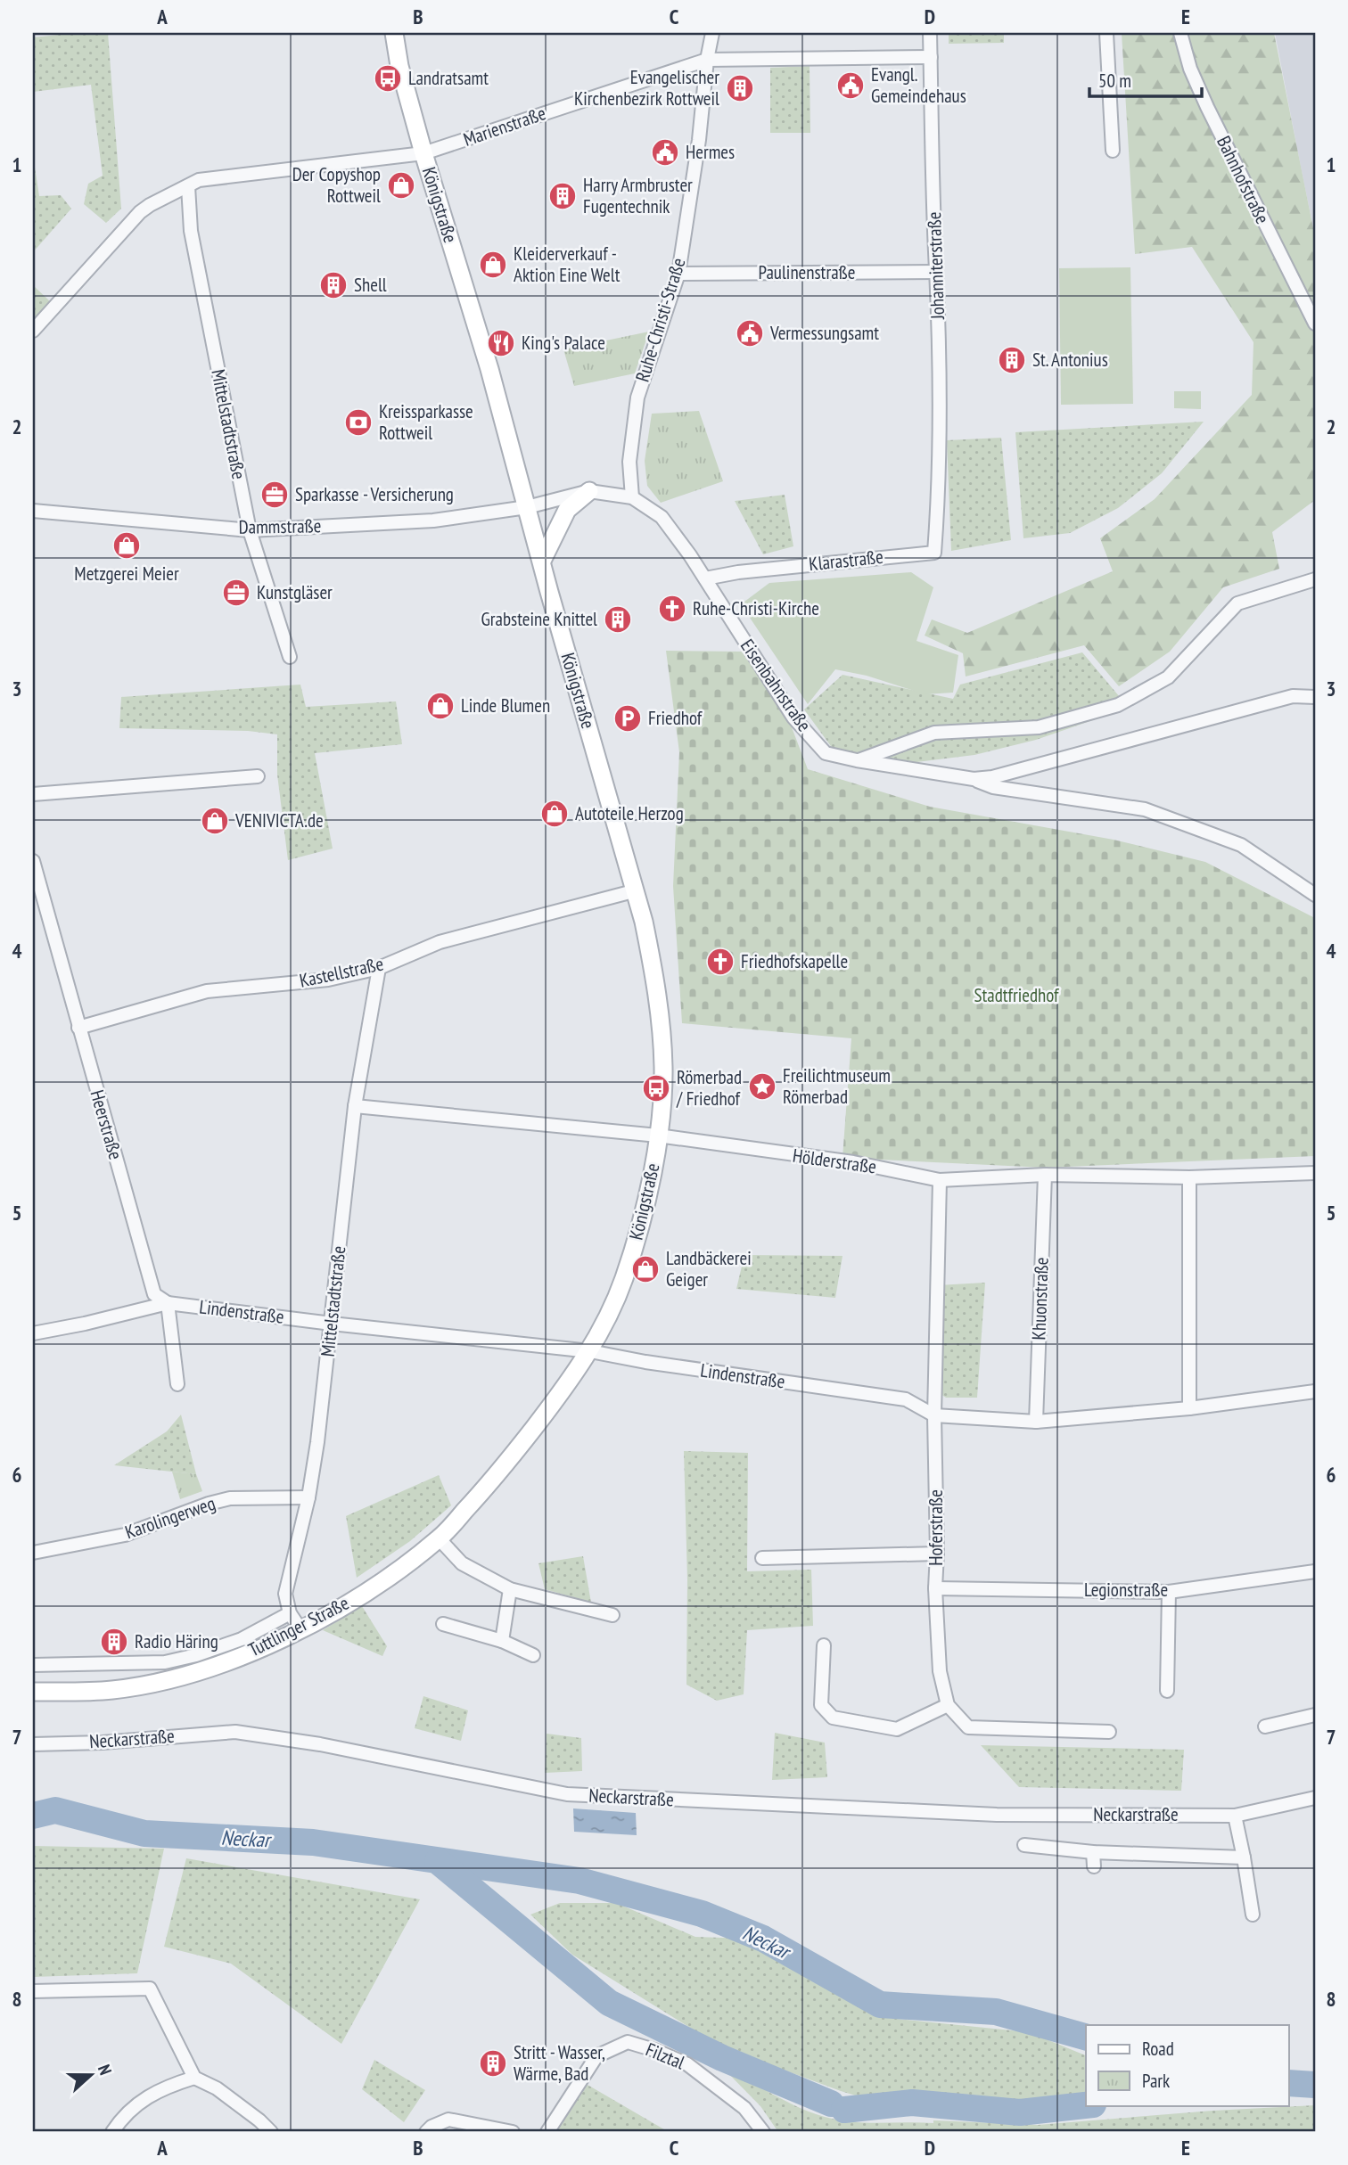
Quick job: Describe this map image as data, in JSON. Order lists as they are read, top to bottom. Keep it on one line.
{"streets":{"street":["Marienstraße","Bahnhofstraße","Königstraße","Johanniterstraße","Paulinenstraße","Ruhe-Christi-Straße","Mittelstadtstraße","Dammstraße","Klarastraße","Eisenbahnstraße","Kastellstraße","Heerstraße","Hölderstraße","Khuonstraße","Lindenstraße","Karolingerweg","Hoferstraße","Legionstraße","Tuttlinger Straße","Neckarstraße","Filztal"]},"crossings":[["Marienstraße","Königstraße"],["Marienstraße","Johanniterstraße"],["Marienstraße","Ruhe-Christi-Straße"],["Marienstraße","Mittelstadtstraße"],["Königstraße","Dammstraße"],["Königstraße","Eisenbahnstraße"],["Königstraße","Kastellstraße"],["Königstraße","Hölderstraße"],["Königstraße","Lindenstraße"],["Königstraße","Tuttlinger Straße"],["Johanniterstraße","Paulinenstraße"],["Johanniterstraße","Klarastraße"],["Paulinenstraße","Ruhe-Christi-Straße"],["Ruhe-Christi-Straße","Eisenbahnstraße"],["Mittelstadtstraße","Dammstraße"],["Mittelstadtstraße","Kastellstraße"],["Mittelstadtstraße","Hölderstraße"],["Mittelstadtstraße","Lindenstraße"],["Mittelstadtstraße","Karolingerweg"],["Dammstraße","Eisenbahnstraße"],["Klarastraße","Eisenbahnstraße"],["Kastellstraße","Heerstraße"],["Heerstraße","Lindenstraße"],["Hölderstraße","Khuonstraße"],["Hölderstraße","Hoferstraße"],["Khuonstraße","Lindenstraße"],["Lindenstraße","Hoferstraße"],["Lindenstraße","Tuttlinger Straße"],["Hoferstraße","Legionstraße"]],"water":["Neckar"],"parks":["Stadtfriedhof"],"places":{"bus stop":["Landratsamt","Römerbad / Friedhof"],"public building":["Evangl. Gemeindehaus","Hermes","Vermessungsamt"],"building":["Evangelischer Kirchenbezirk Rottweil","Harry Armbruster Fugentechnik","Shell","St. Antonius","Grabsteine Knittel","Radio Häring","Stritt - Wasser, Wärme, Bad"],"shop":["Der Copyshop Rottweil","Kleiderverkauf - Aktion Eine Welt","Metzgerei Meier","Linde Blumen","Autoteile Herzog","VENIVICTA.de","Landbäckerei Geiger"],"restaurant":["King's Palace"],"bank":["Kreissparkasse Rottweil"],"office":["Sparkasse - Versicherung","Kunstgläser"],"church":["Ruhe-Christi-Kirche","Friedhofskapelle"],"parking":["Friedhof"],"place":["Freilichtmuseum Römerbad"]},"legend":["Road","Park"],"scale_bar":"50 m","north":"right","grid":{"columns":["A","B","C","D","E"],"rows":["1","2","3","4","5","6","7","8"]}}
